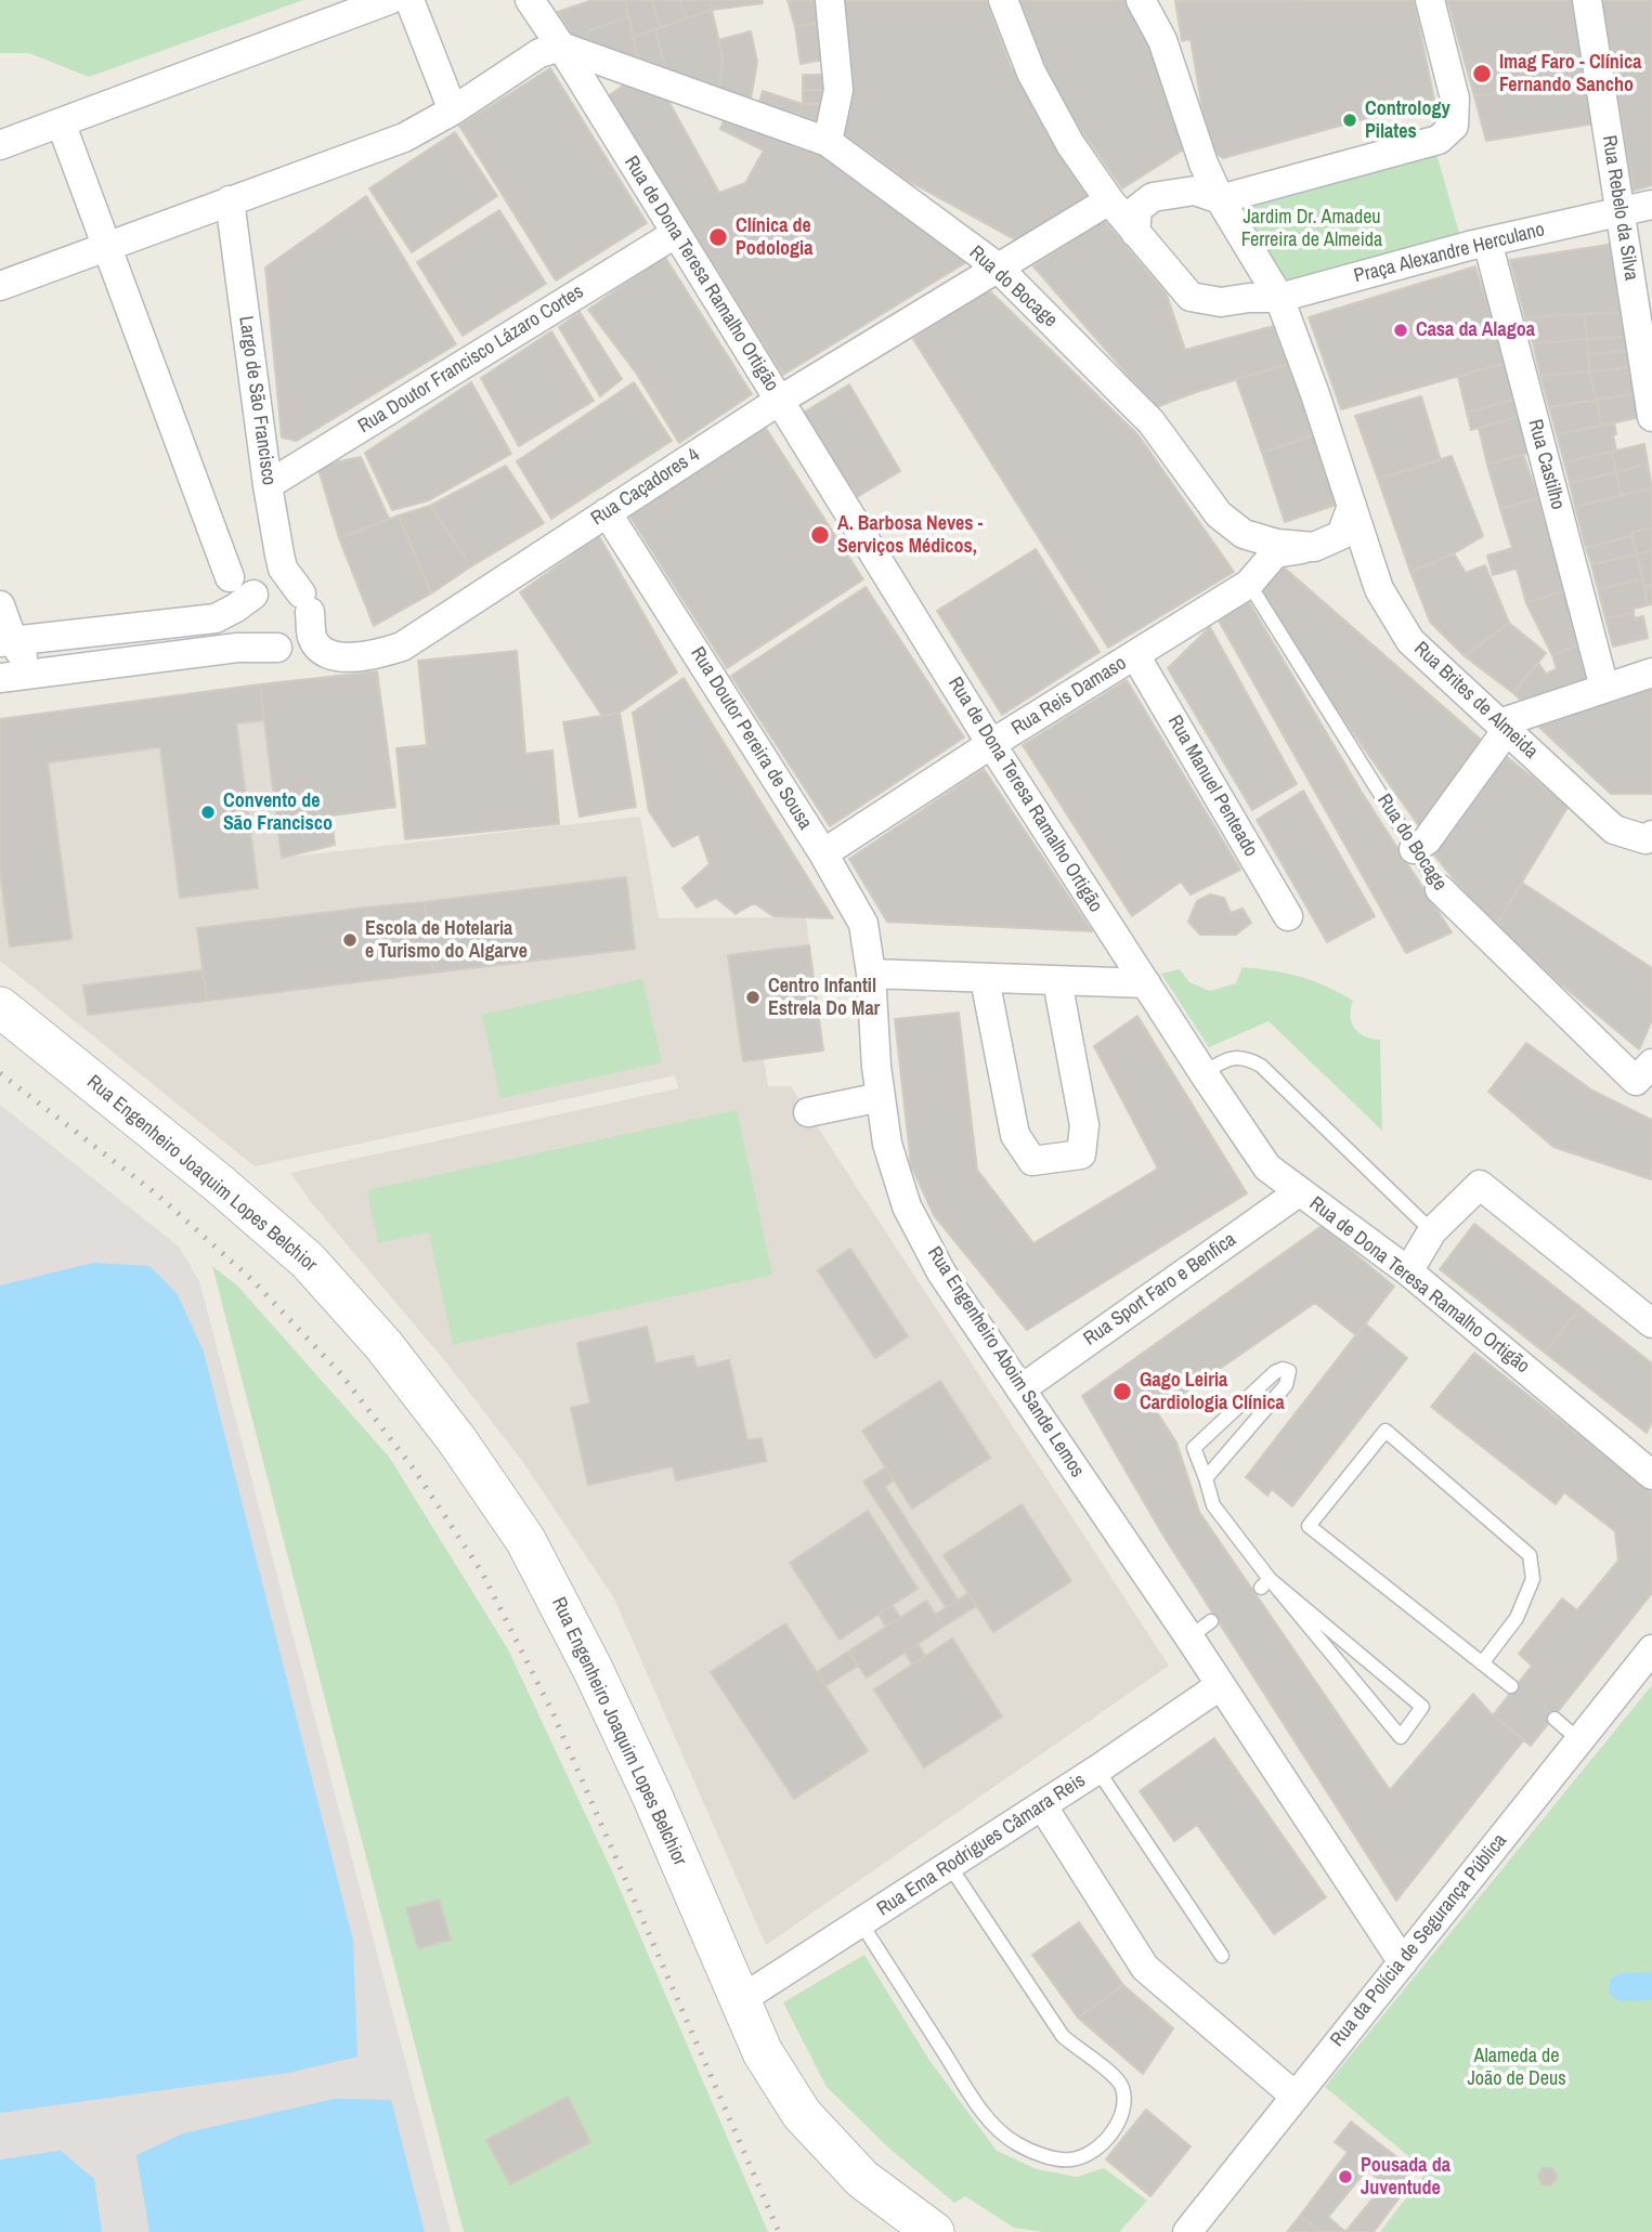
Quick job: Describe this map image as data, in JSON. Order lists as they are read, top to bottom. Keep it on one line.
{"streets":{"street":["Rua Rebelo da Silva","Praça Alexandre Herculano","Rua de Dona Teresa Ramalho Ortigão","Rua do Bocage","Rua Doutor Francisco Lázaro Cortes","Largo de São Francisco","Rua Castilho","Rua Caçadores 4","Rua Reis Damaso","Rua Brites de Almeida","Rua Doutor Pereira de Sousa","Rua Manuel Penteado","Rua Engenheiro Joaquim Lopes Belchior","Rua Sport Faro e Benfica","Rua Engenheiro Aboim Sande Lemos","Rua Ema Rodrigues Câmara Reis","Rua da Polícia de Segurança Pública"]},"crossings":[["Rua Rebelo da Silva","Praça Alexandre Herculano"],["Praça Alexandre Herculano","Rua Castilho"],["Praça Alexandre Herculano","Rua Caçadores 4"],["Praça Alexandre Herculano","Rua Brites de Almeida"],["Rua de Dona Teresa Ramalho Ortigão","Rua do Bocage"],["Rua de Dona Teresa Ramalho Ortigão","Rua Doutor Francisco Lázaro Cortes"],["Rua de Dona Teresa Ramalho Ortigão","Rua Caçadores 4"],["Rua de Dona Teresa Ramalho Ortigão","Rua Reis Damaso"],["Rua de Dona Teresa Ramalho Ortigão","Rua Sport Faro e Benfica"],["Rua do Bocage","Rua Caçadores 4"],["Rua do Bocage","Rua Reis Damaso"],["Rua Doutor Francisco Lázaro Cortes","Largo de São Francisco"],["Largo de São Francisco","Rua Caçadores 4"],["Rua Caçadores 4","Rua Doutor Pereira de Sousa"],["Rua Reis Damaso","Rua Doutor Pereira de Sousa"],["Rua Reis Damaso","Rua Manuel Penteado"],["Rua Doutor Pereira de Sousa","Rua Engenheiro Aboim Sande Lemos"],["Rua Engenheiro Joaquim Lopes Belchior","Rua Ema Rodrigues Câmara Reis"],["Rua Sport Faro e Benfica","Rua Engenheiro Aboim Sande Lemos"],["Rua Engenheiro Aboim Sande Lemos","Rua Ema Rodrigues Câmara Reis"]],"parks":["Jardim Dr. Amadeu Ferreira de Almeida","Alameda de João de Deus"],"places":["Imag Faro - Clínica Fernando Sancho","Contrology Pilates","Clínica de Podologia","Casa da Alagoa","A. Barbosa Neves - Serviços Médicos,","Convento de São Francisco","Escola de Hotelaria e Turismo do Algarve","Centro Infantil Estrela Do Mar","Gago Leiria Cardiologia Clínica","Pousada da Juventude"]}
